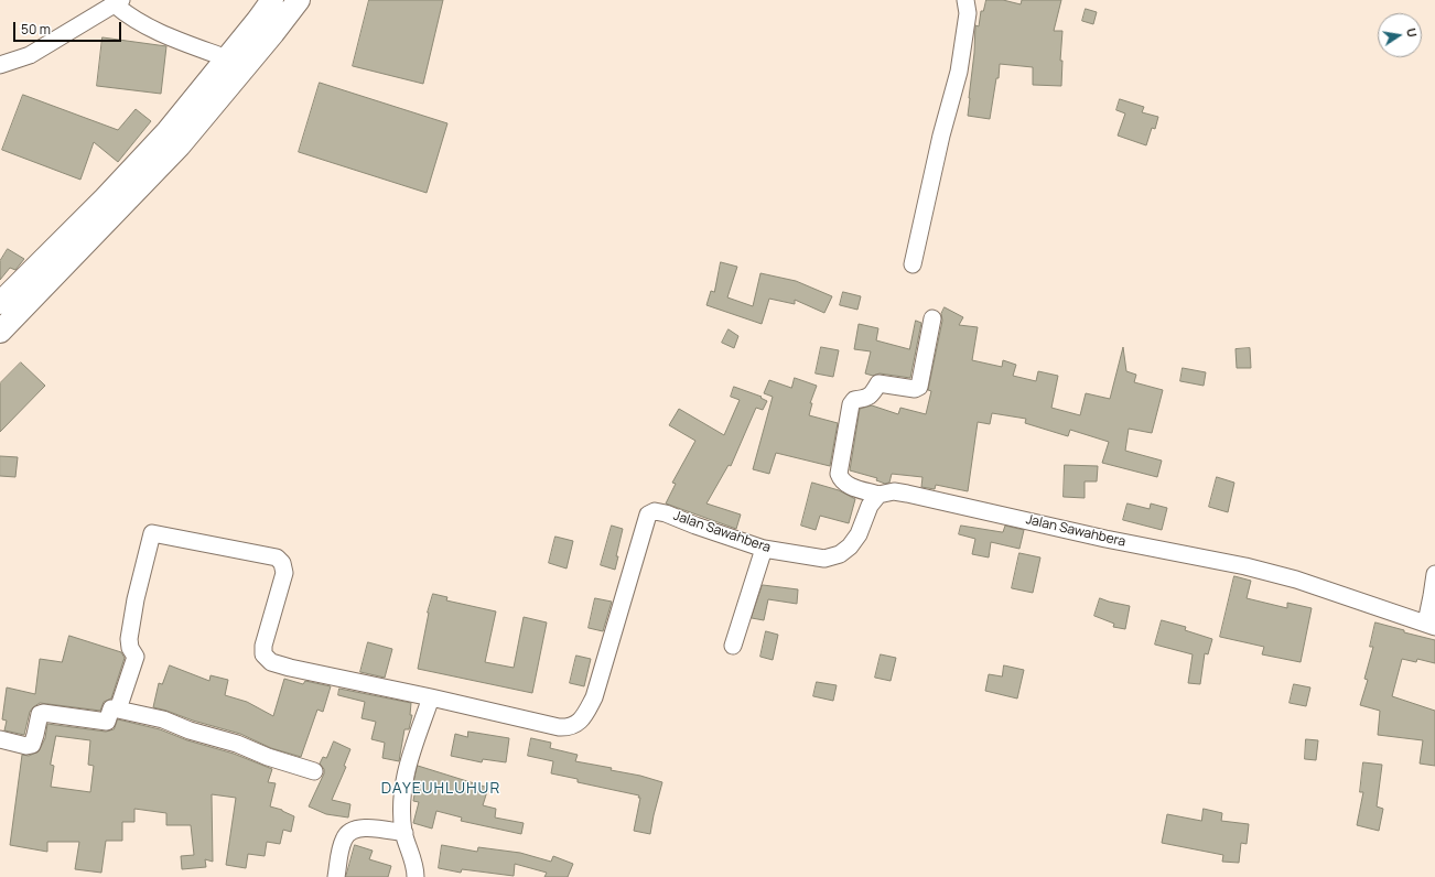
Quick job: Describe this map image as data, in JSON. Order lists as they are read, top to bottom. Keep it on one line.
{"streets":{"street":["Jalan Sawahbera"]},"districts":["DAYEUHLUHUR"],"scale_bar":"50 m","north":"right"}
